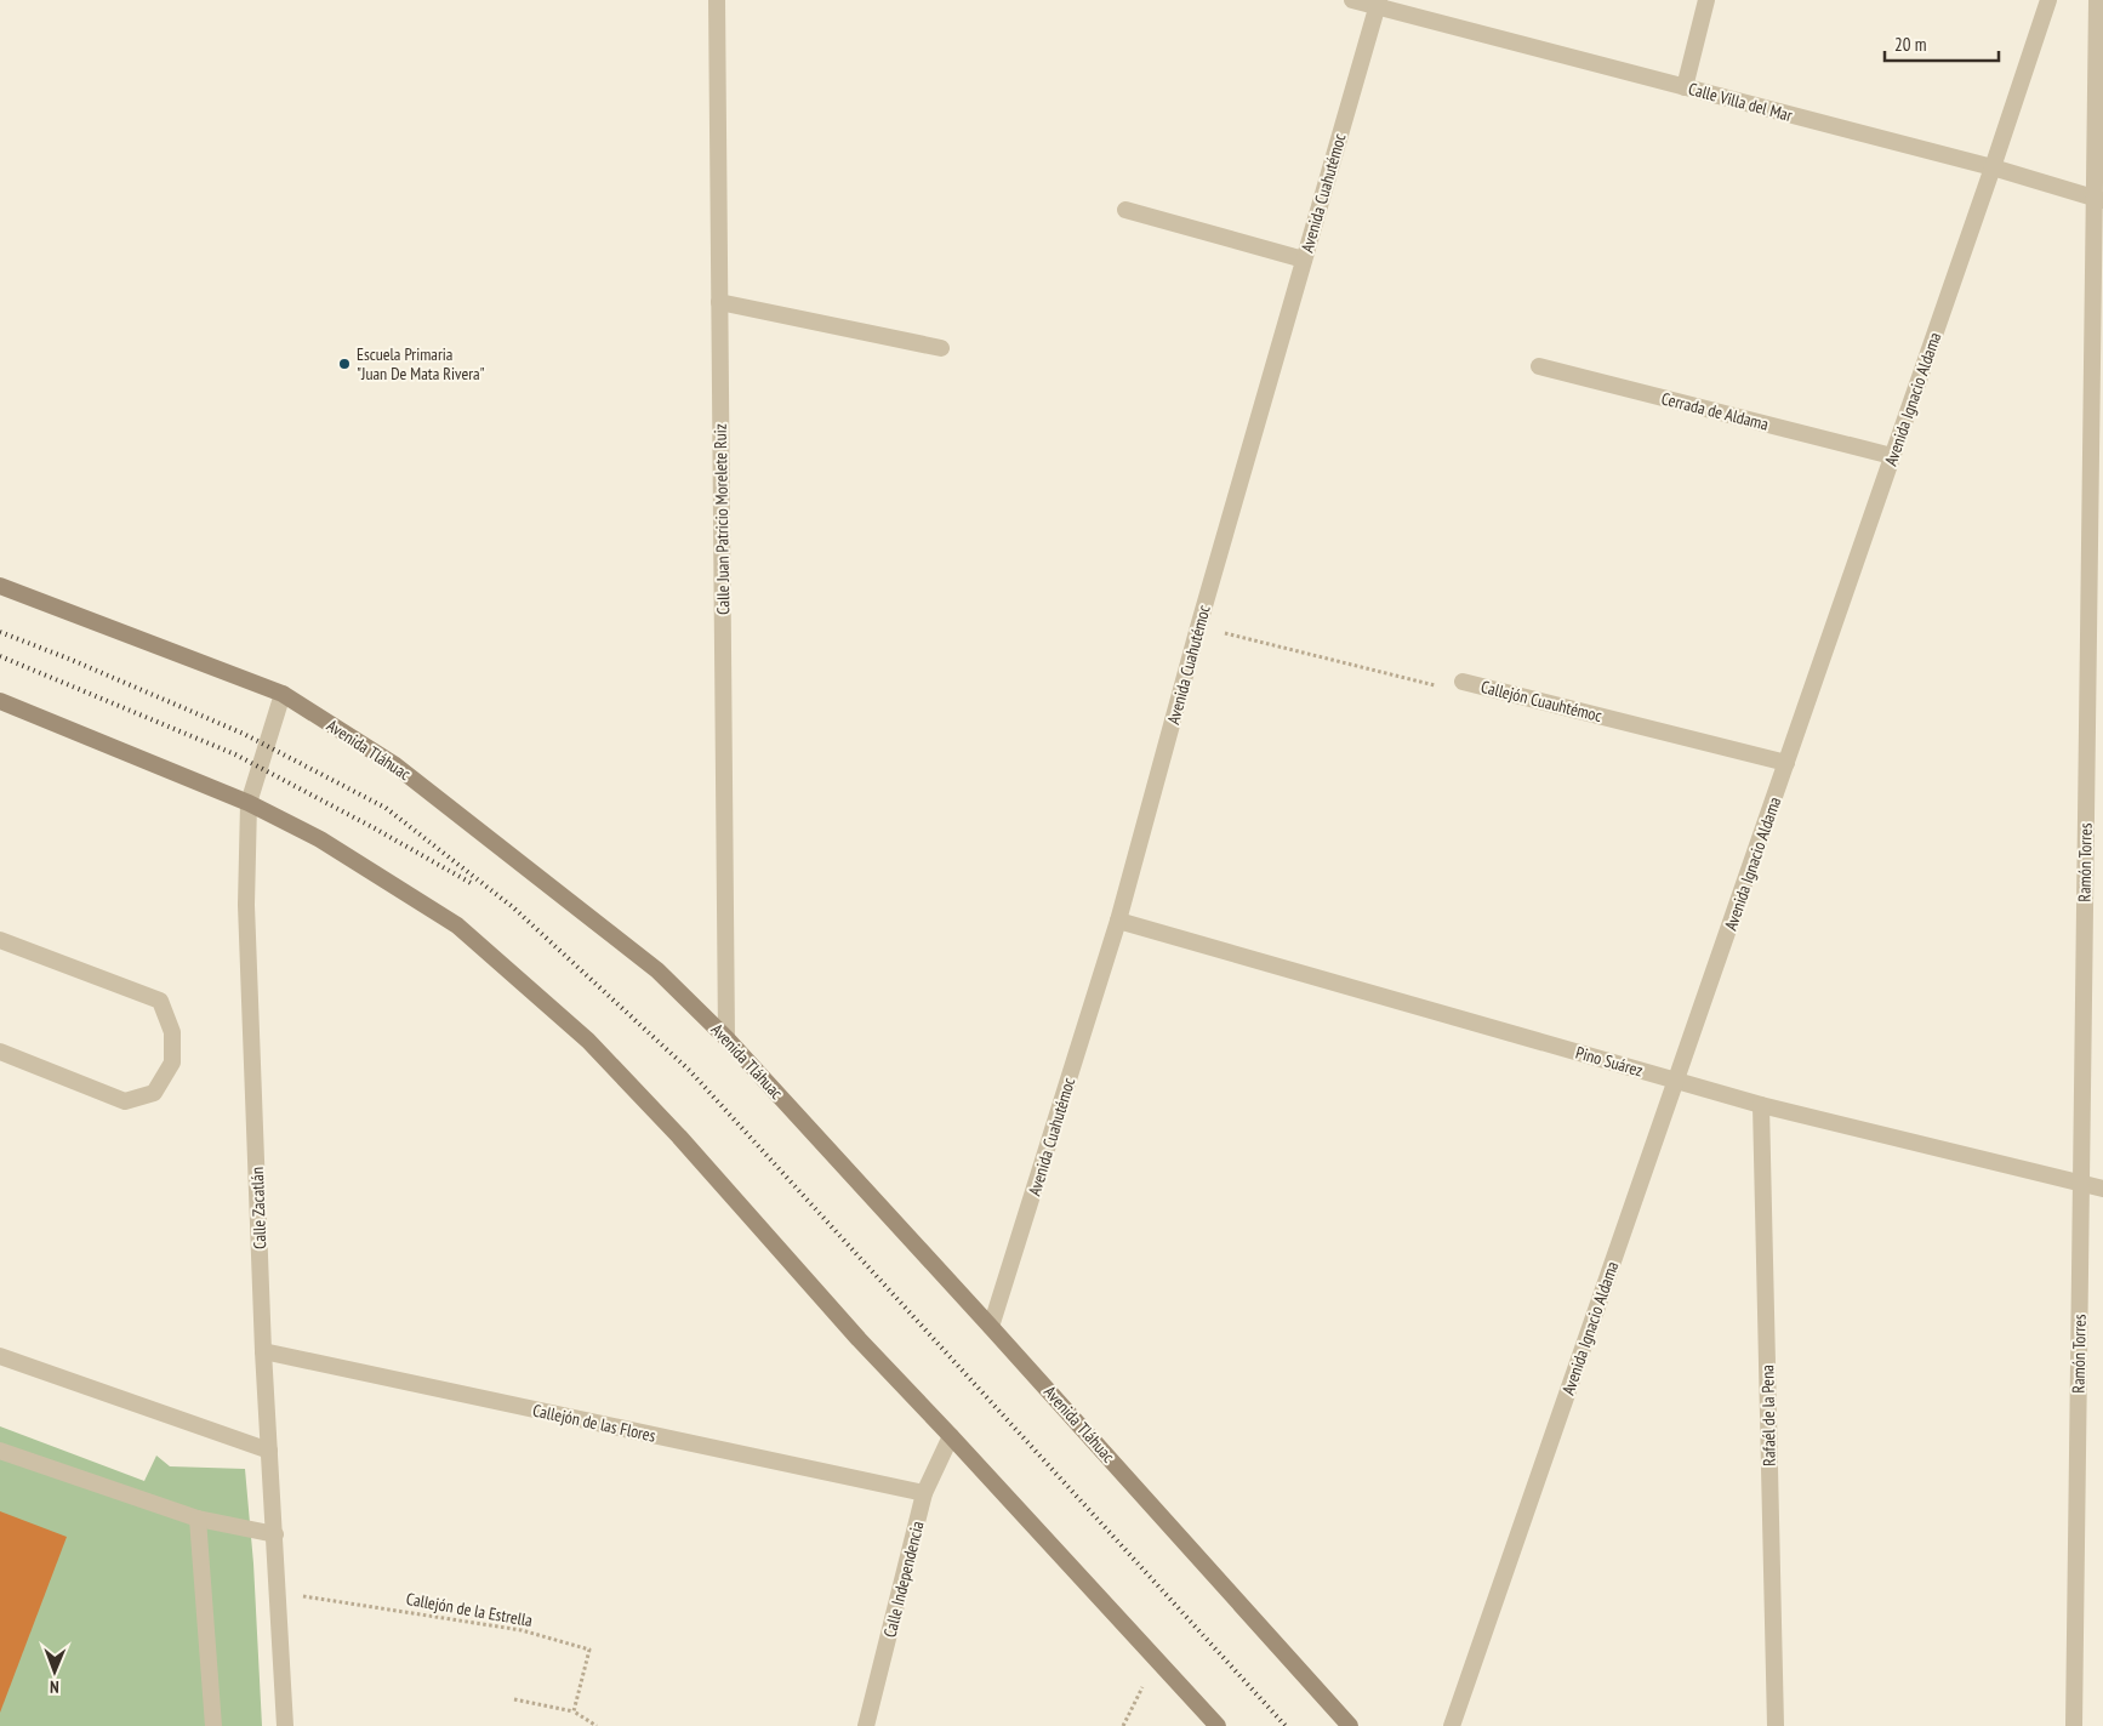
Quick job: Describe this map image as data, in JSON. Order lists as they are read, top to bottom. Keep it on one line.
{"streets":{"main road":["Avenida Tláhuac"],"street":["Calle Villa del Mar","Avenida Cuahutémoc","Avenida Ignacio Aldama","Cerrada de Aldama","Calle Juan Patricio Morelete Ruiz","Callejón Cuauhtémoc","Ramón Torres","Pino Suárez","Calle Zacatlán","Rafaél de la Pena","Callejón de las Flores","Calle Independencia"],"path":["Callejón de la Estrella"]},"crossings":[["Calle Villa del Mar","Avenida Cuahutémoc"],["Calle Villa del Mar","Avenida Ignacio Aldama"],["Calle Villa del Mar","Ramón Torres"],["Avenida Cuahutémoc","Callejón Cuauhtémoc"],["Avenida Cuahutémoc","Avenida Tláhuac"],["Avenida Cuahutémoc","Pino Suárez"],["Avenida Ignacio Aldama","Cerrada de Aldama"],["Avenida Ignacio Aldama","Callejón Cuauhtémoc"],["Avenida Ignacio Aldama","Pino Suárez"],["Calle Juan Patricio Morelete Ruiz","Avenida Tláhuac"],["Avenida Tláhuac","Calle Zacatlán"],["Ramón Torres","Pino Suárez"],["Pino Suárez","Rafaél de la Pena"],["Calle Zacatlán","Callejón de las Flores"],["Calle Zacatlán","Callejón de la Estrella"],["Callejón de las Flores","Calle Independencia"]],"places":["Escuela Primaria \"Juan De Mata Rivera\""],"scale_bar":"20 m","north":"bottom"}
